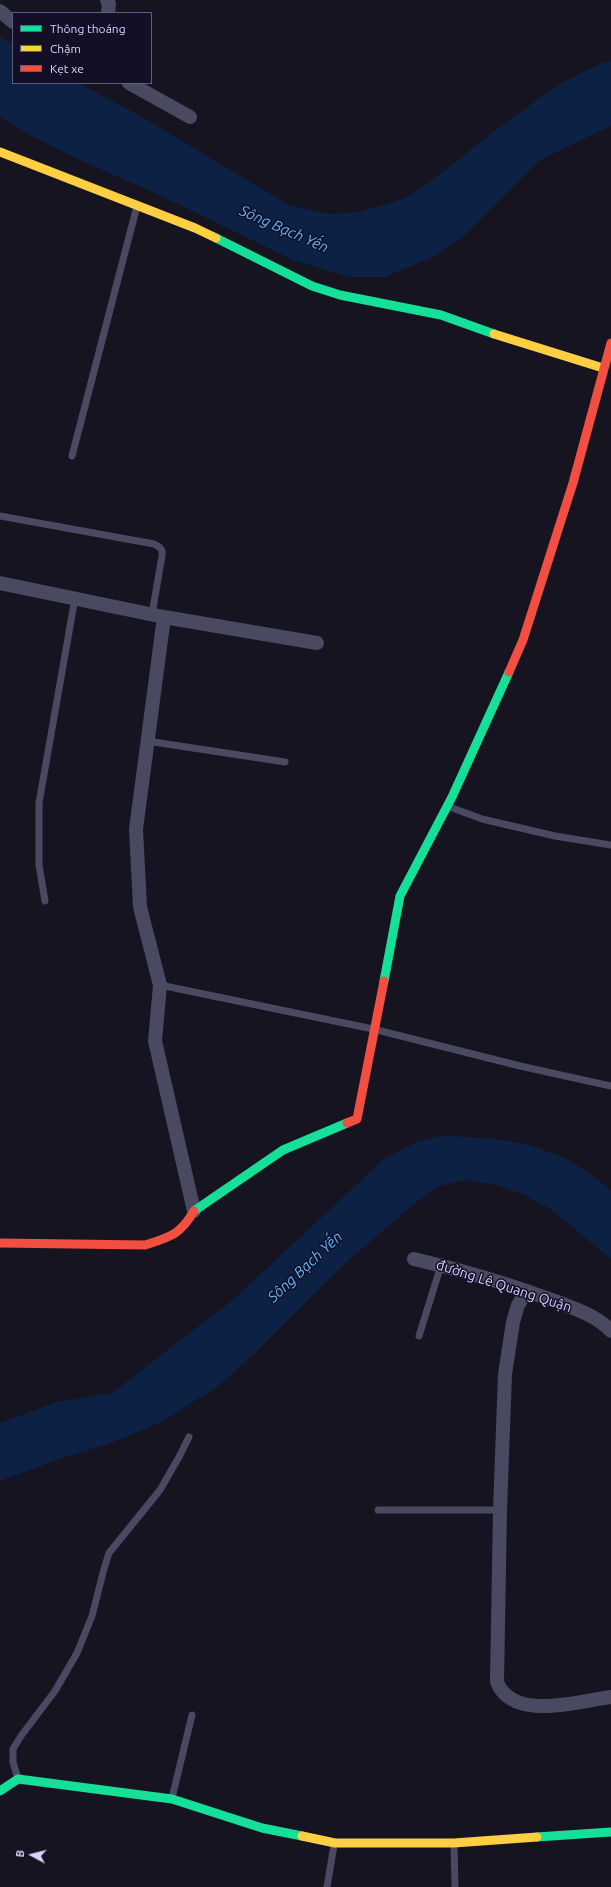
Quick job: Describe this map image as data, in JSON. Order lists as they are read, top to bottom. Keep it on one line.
{"streets":{"street":["đường Lê Quang Quận"]},"water":["Sông Bạch Yến"],"legend":["Thông thoáng","Chậm","Kẹt xe"],"north":"left"}
